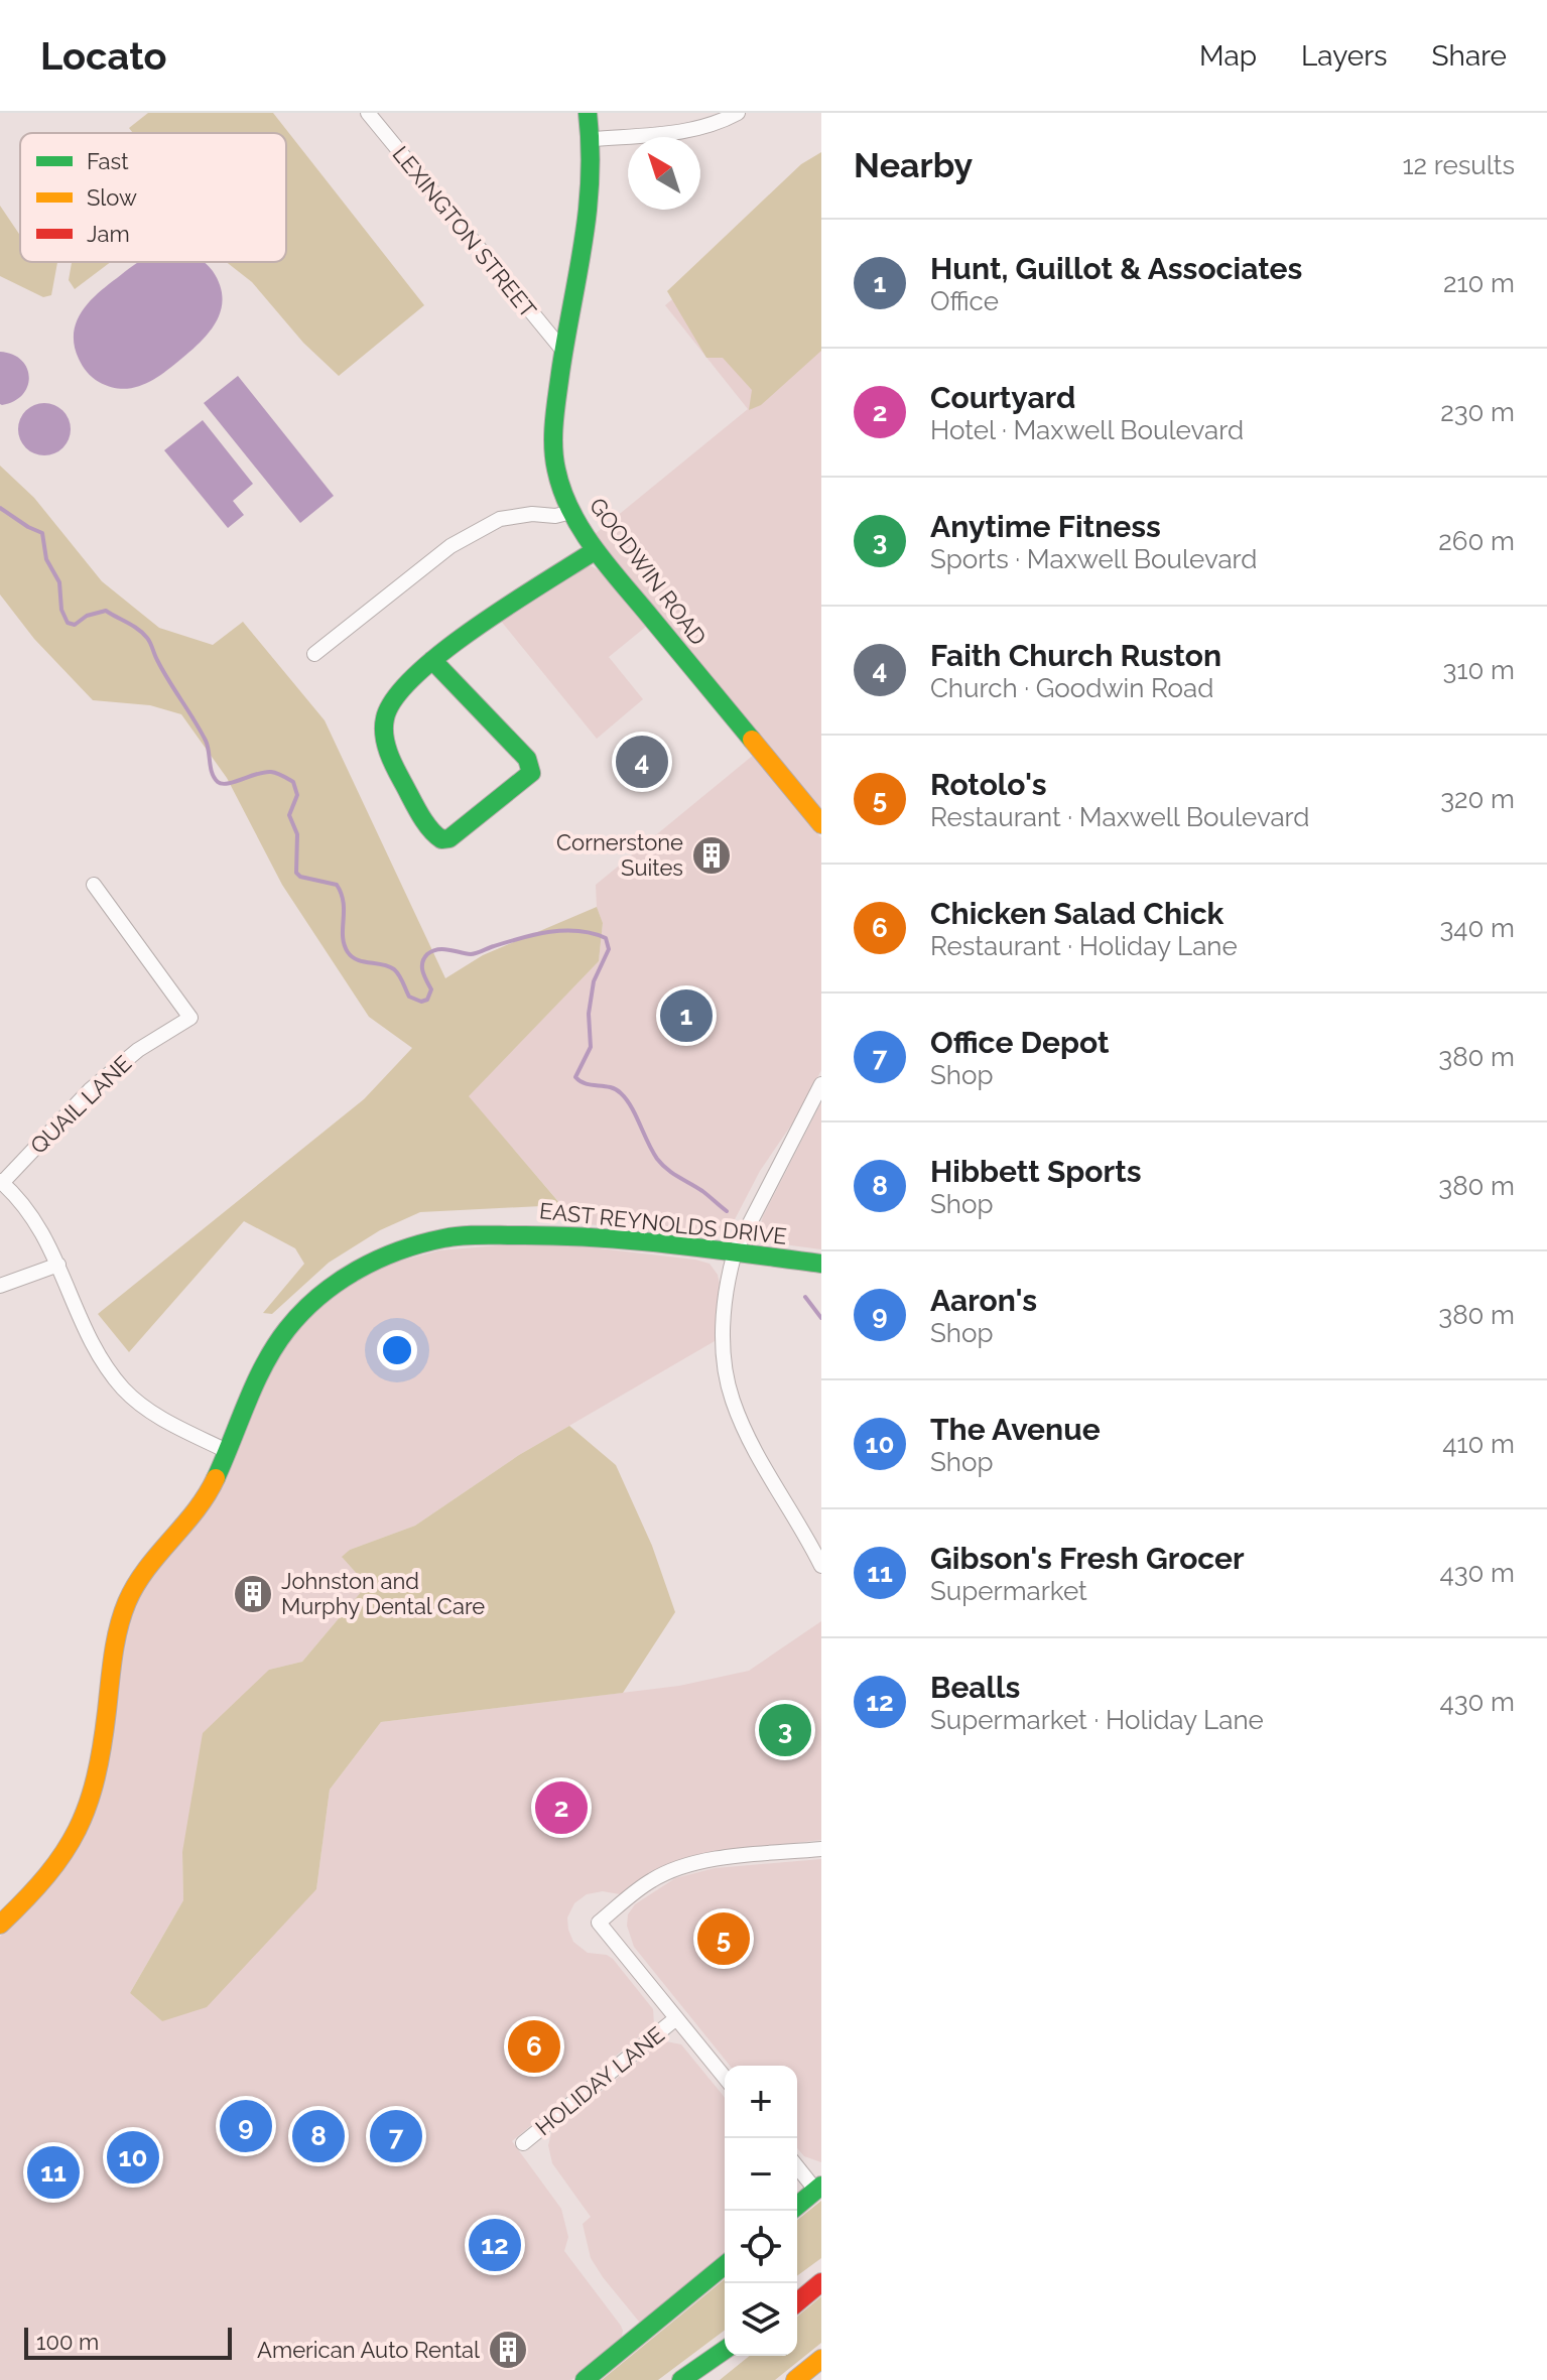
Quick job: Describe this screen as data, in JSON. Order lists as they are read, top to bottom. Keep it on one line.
{"streets":{"main road":["GOODWIN ROAD","EAST REYNOLDS DRIVE"],"street":["LEXINGTON STREET","QUAIL LANE","HOLIDAY LANE"]},"crossings":[["LEXINGTON STREET","GOODWIN ROAD"]],"places":{"building":["Cornerstone Suites","Johnston and Murphy Dental Care","American Auto Rental"]},"legend":["Fast","Slow","Jam"],"scale_bar":"100 m","north":"top left","page":{"header":"Locato","nav":["Map","Layers","Share"],"heading":["Nearby","12 results"],"list":[{"mark":"1","name":"Hunt, Guillot & Associates","note":"Office","value":"210 m"},{"mark":"2","name":"Courtyard","note":"Hotel · Maxwell Boulevard","value":"230 m"},{"mark":"3","name":"Anytime Fitness","note":"Sports · Maxwell Boulevard","value":"260 m"},{"mark":"4","name":"Faith Church Ruston","note":"Church · Goodwin Road","value":"310 m"},{"mark":"5","name":"Rotolo's","note":"Restaurant · Maxwell Boulevard","value":"320 m"},{"mark":"6","name":"Chicken Salad Chick","note":"Restaurant · Holiday Lane","value":"340 m"},{"mark":"7","name":"Office Depot","note":"Shop","value":"380 m"},{"mark":"8","name":"Hibbett Sports","note":"Shop","value":"380 m"},{"mark":"9","name":"Aaron's","note":"Shop","value":"380 m"},{"mark":"10","name":"The Avenue","note":"Shop","value":"410 m"},{"mark":"11","name":"Gibson's Fresh Grocer","note":"Supermarket","value":"430 m"},{"mark":"12","name":"Bealls","note":"Supermarket · Holiday Lane","value":"430 m"}],"pins":["4","1","3","2","5","6","9","7","8","10","11","12"],"map_buttons":["+","−"],"scale":"100 m"}}
